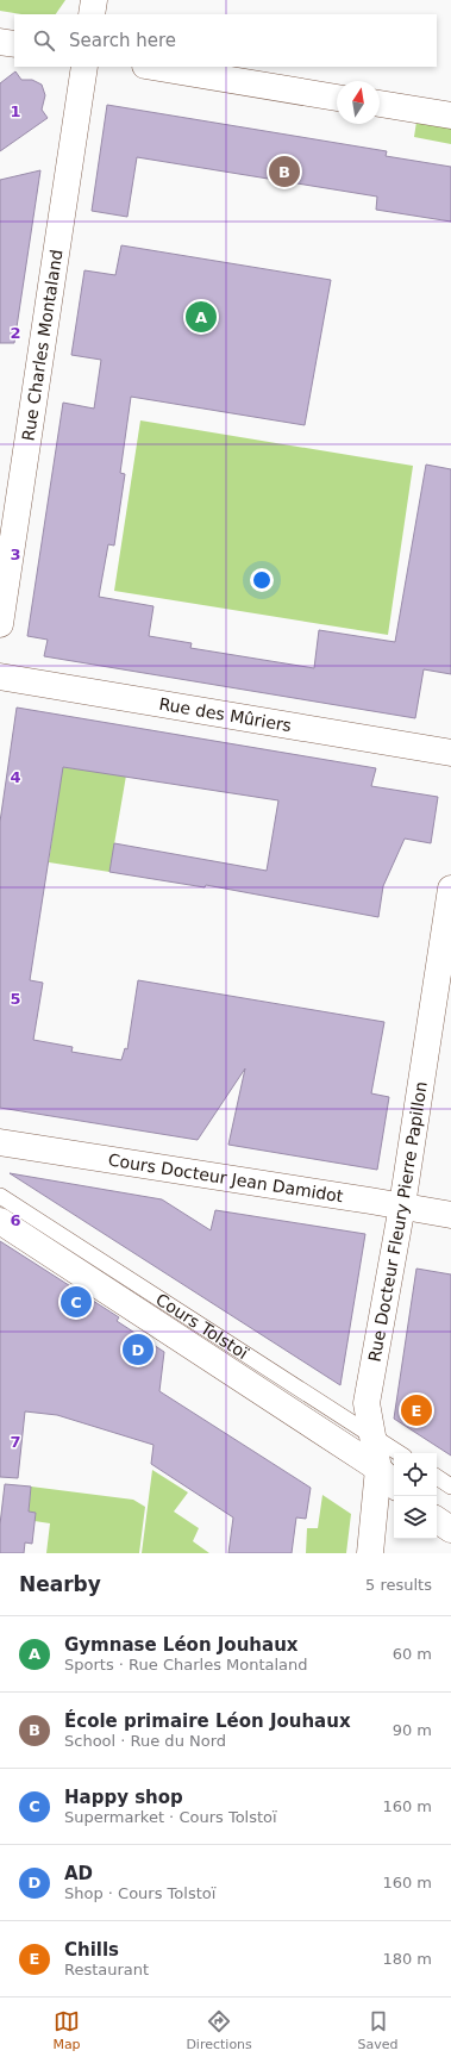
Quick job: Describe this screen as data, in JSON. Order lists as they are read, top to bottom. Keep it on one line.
{"streets":{"street":["Rue Charles Montaland","Rue des Mûriers","Cours Docteur Jean Damidot","Rue Docteur Fleury Pierre Papillon","Cours Tolstoï"]},"crossings":[["Cours Docteur Jean Damidot","Rue Docteur Fleury Pierre Papillon"],["Rue Docteur Fleury Pierre Papillon","Cours Tolstoï"]],"north":"top","page":{"search":"Search here","pins":["B","A","C","D","E"],"heading":["Nearby","5 results"],"list":[{"mark":"A","name":"Gymnase Léon Jouhaux","note":"Sports · Rue Charles Montaland","value":"60 m"},{"mark":"B","name":"École primaire Léon Jouhaux","note":"School · Rue du Nord","value":"90 m"},{"mark":"C","name":"Happy shop","note":"Supermarket · Cours Tolstoï","value":"160 m"},{"mark":"D","name":"AD","note":"Shop · Cours Tolstoï","value":"160 m"},{"mark":"E","name":"Chills","note":"Restaurant","value":"180 m"}],"nav":["Map","Directions","Saved"]},"grid":{"rows":["1","2","3","4","5","6","7"]}}
